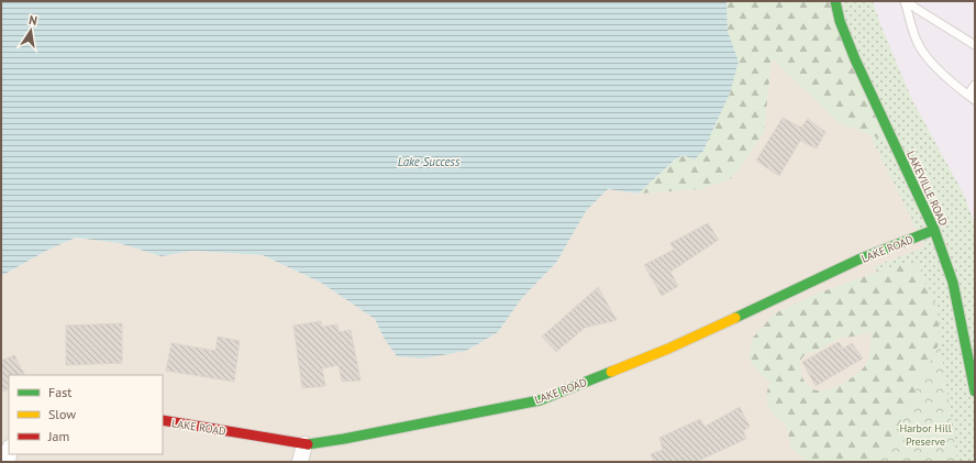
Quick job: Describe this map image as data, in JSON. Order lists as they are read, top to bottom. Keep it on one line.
{"streets":{"street":["LAKEVILLE ROAD","LAKE ROAD"]},"crossings":[["LAKEVILLE ROAD","LAKE ROAD"]],"water":["Lake Success"],"parks":["Harbor Hill Preserve"],"legend":["Fast","Slow","Jam"],"north":"top"}
